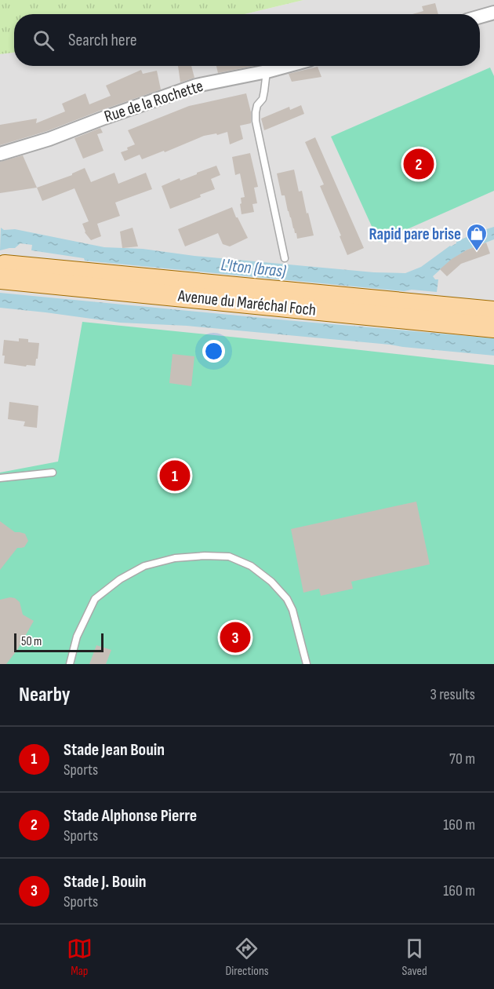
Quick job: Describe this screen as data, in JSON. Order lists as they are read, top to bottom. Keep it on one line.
{"streets":{"main road":["Avenue du Maréchal Foch"],"street":["Rue de la Rochette"]},"water":["L'Iton (bras)"],"places":{"shop":["Rapid pare brise"]},"scale_bar":"50 m","page":{"search":"Search here","pins":["2","1","3"],"scale":"50 m","heading":["Nearby","3 results"],"list":[{"mark":"1","name":"Stade Jean Bouin","note":"Sports","value":"70 m"},{"mark":"2","name":"Stade Alphonse Pierre","note":"Sports","value":"160 m"},{"mark":"3","name":"Stade J. Bouin","note":"Sports","value":"160 m"}],"nav":["Map","Directions","Saved"]}}
